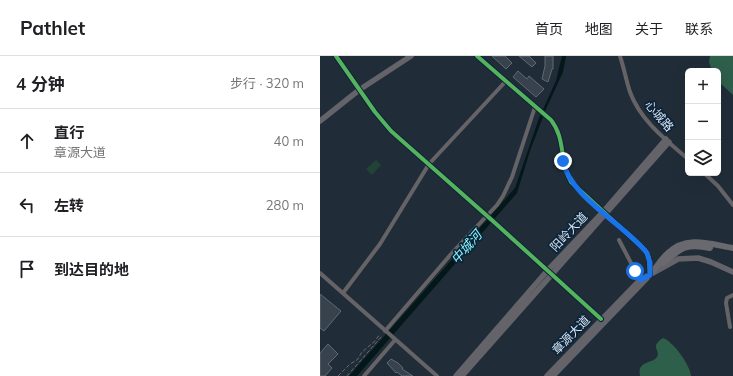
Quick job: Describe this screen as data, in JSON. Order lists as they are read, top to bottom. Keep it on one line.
{"streets":{"main road":["阳岭大道","章源大道"],"street":["心城路"]},"crossings":[["心城路","阳岭大道"]],"water":["中城河"],"page":{"header":"Pathlet","nav":["首页","地图","关于","联系"],"heading":["4 分钟","步行 · 320 m"],"map_buttons":["+","−"],"list":[["直行","章源大道","40 m"],["左转","280 m"],"到达目的地"]}}
